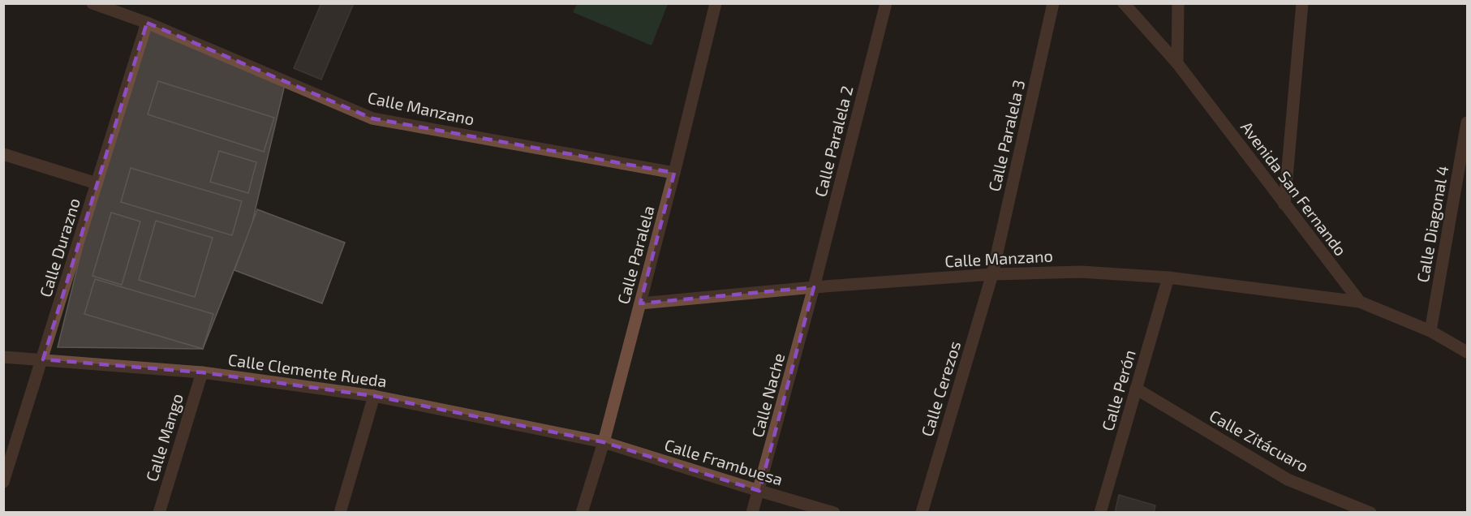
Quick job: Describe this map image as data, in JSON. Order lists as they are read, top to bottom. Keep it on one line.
{"streets":{"street":["Calle Manzano","Calle Paralela 3","Calle Paralela 2","Avenida San Fernando","Calle Diagonal 4","Calle Durazno","Calle Paralela","Calle Clemente Rueda","Calle Cerezos","Calle Perón","Calle Nache","Calle Mango","Calle Zitácuaro","Calle Frambuesa"]},"crossings":[["Calle Manzano","Calle Paralela 3"],["Calle Manzano","Calle Paralela 2"],["Calle Manzano","Avenida San Fernando"],["Calle Manzano","Calle Durazno"],["Calle Manzano","Calle Paralela"],["Calle Manzano","Calle Cerezos"],["Calle Manzano","Calle Perón"],["Calle Manzano","Calle Nache"],["Calle Paralela 3","Calle Cerezos"],["Calle Paralela 2","Calle Nache"],["Avenida San Fernando","Calle Diagonal 4"],["Calle Durazno","Calle Clemente Rueda"],["Calle Paralela","Calle Clemente Rueda"],["Calle Paralela","Calle Frambuesa"],["Calle Clemente Rueda","Calle Mango"],["Calle Clemente Rueda","Calle Frambuesa"],["Calle Perón","Calle Zitácuaro"],["Calle Nache","Calle Frambuesa"]]}
